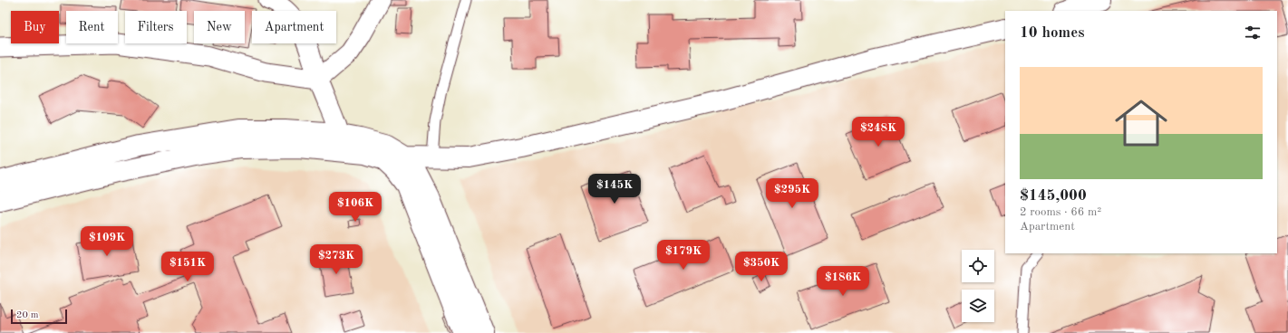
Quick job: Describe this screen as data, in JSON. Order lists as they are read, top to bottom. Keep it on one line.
{"scale_bar":"20 m","page":{"chip":["Buy","Rent","Filters","New","Apartment"],"heading":"10 homes","list":[{"name":"$145,000","note":"2 rooms · 66 m² · Apartment"}],"price":["$248K","$145K","$295K","$106K","$109K","$179K","$273K","$151K","$350K","$186K"],"scale":"20 m"}}
